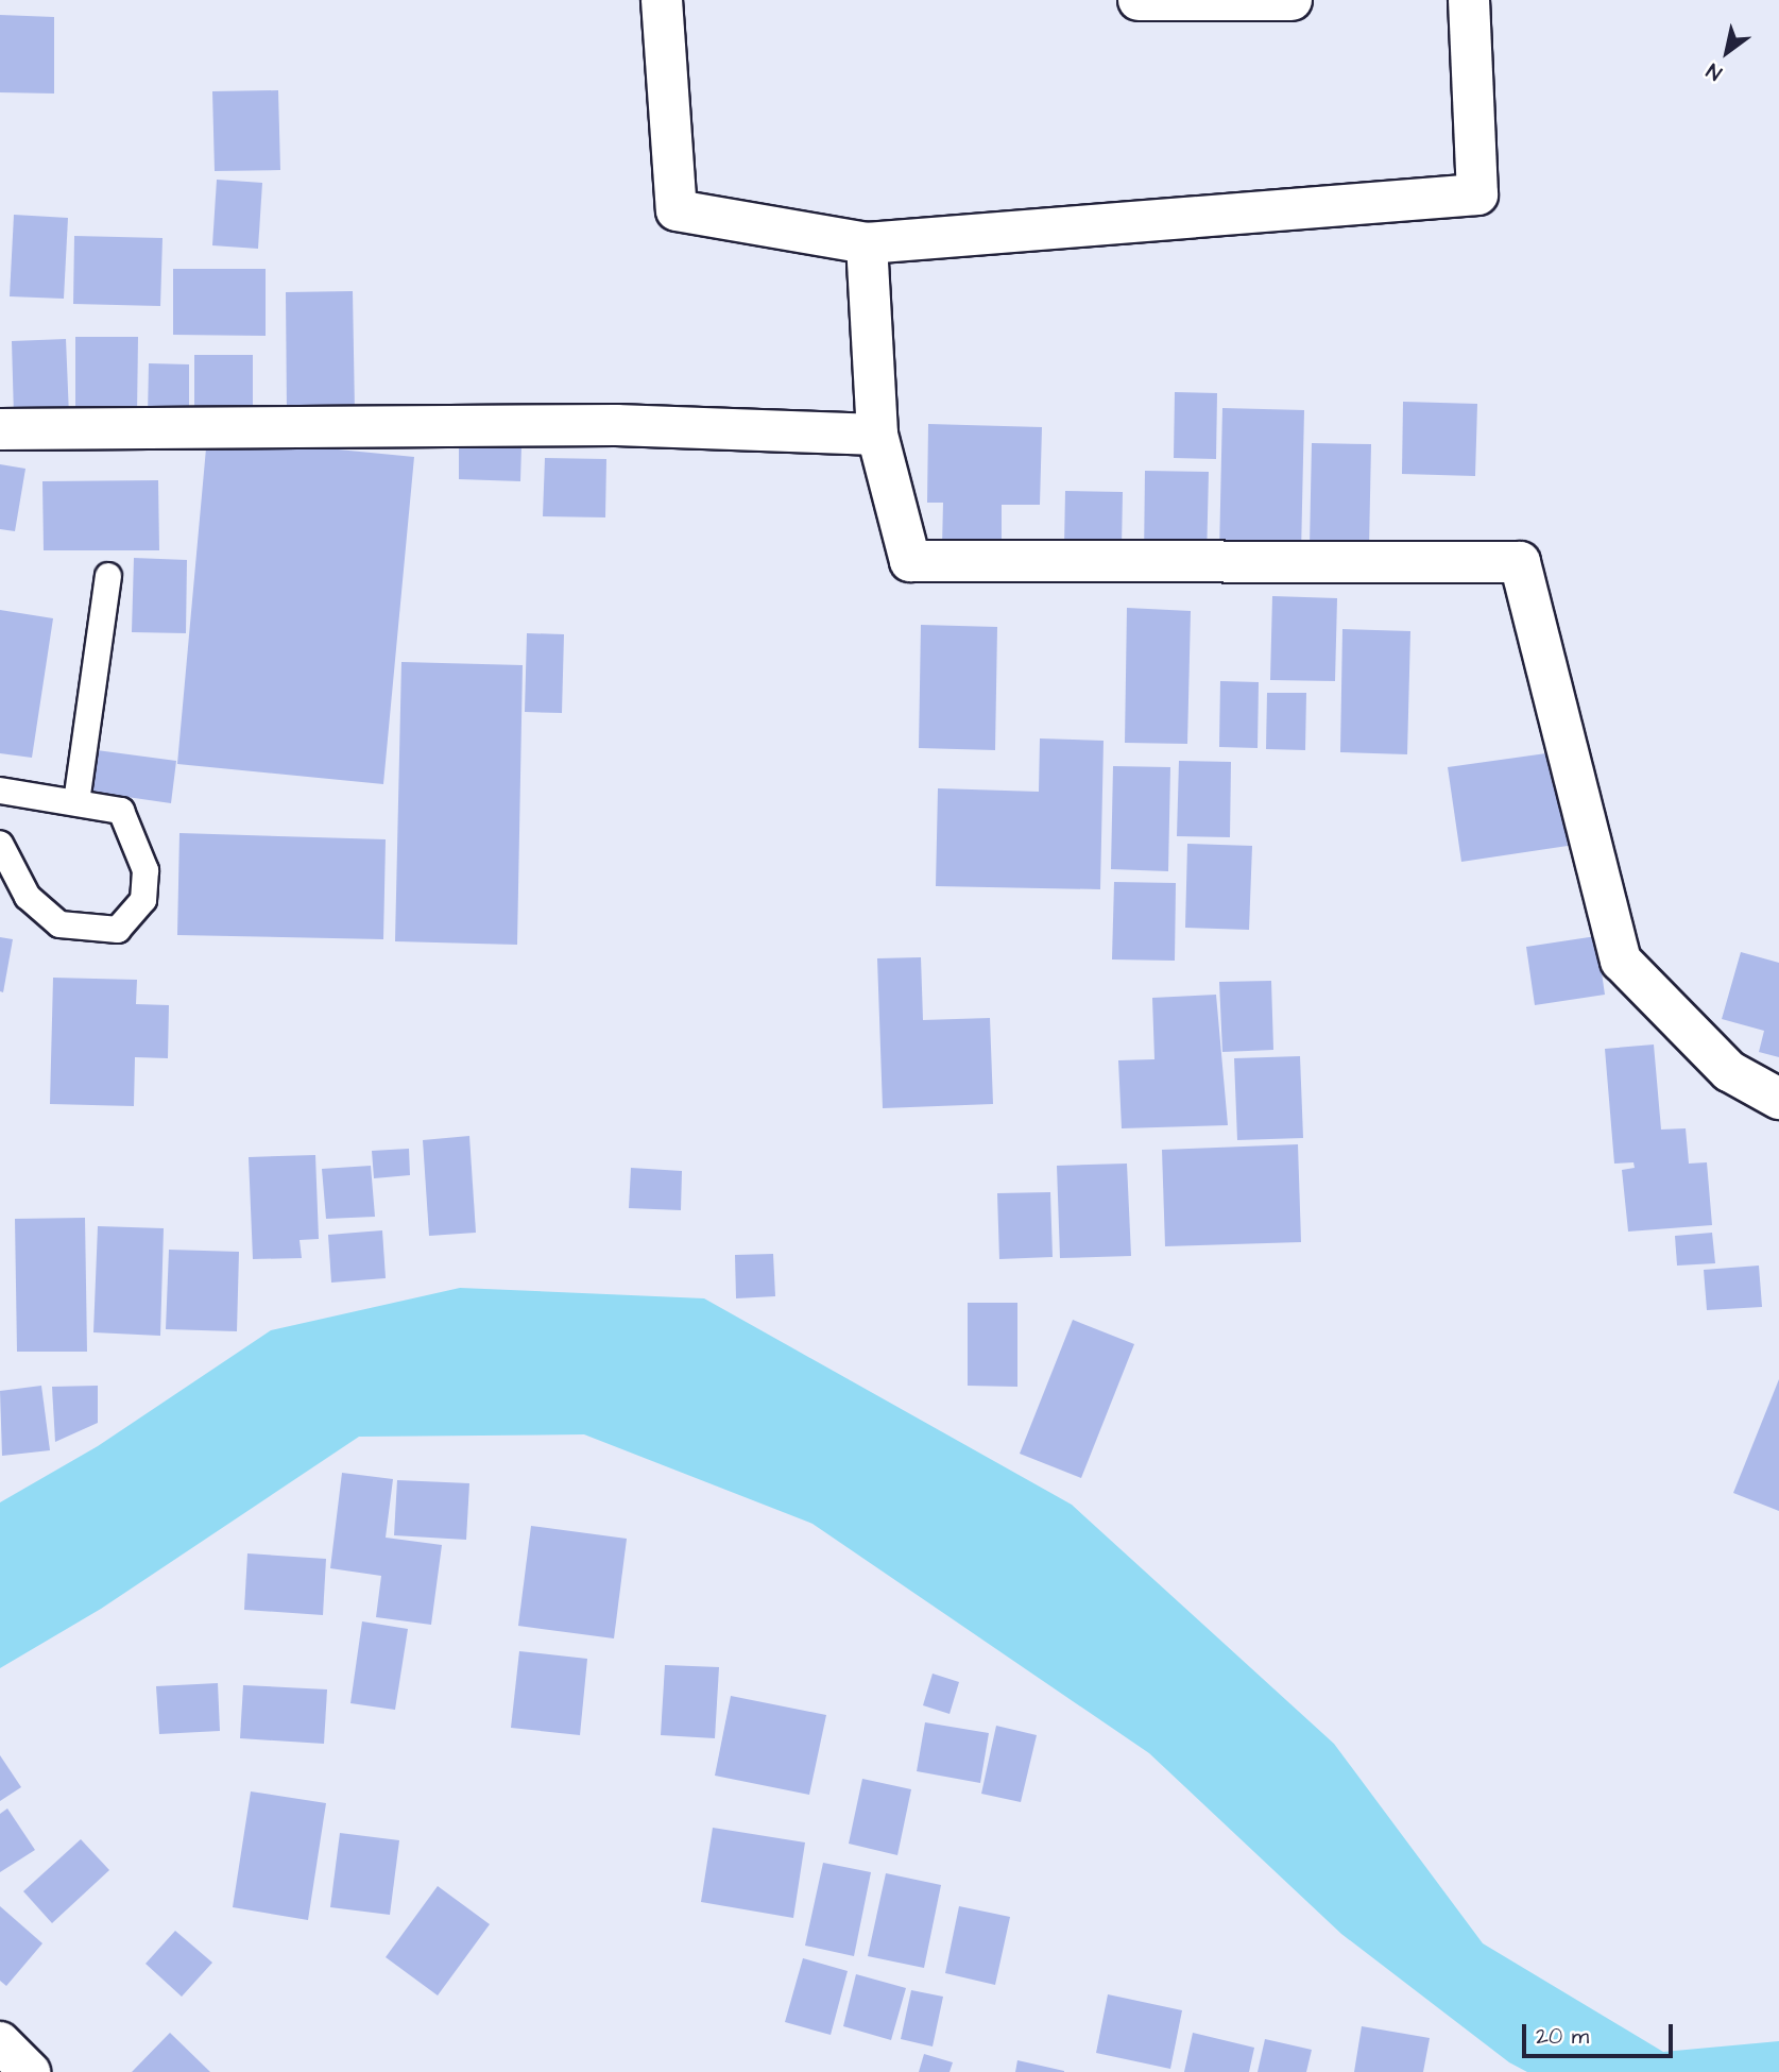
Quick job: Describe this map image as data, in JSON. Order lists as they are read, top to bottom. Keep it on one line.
{"scale_bar":"20 m","north":"bottom left"}
